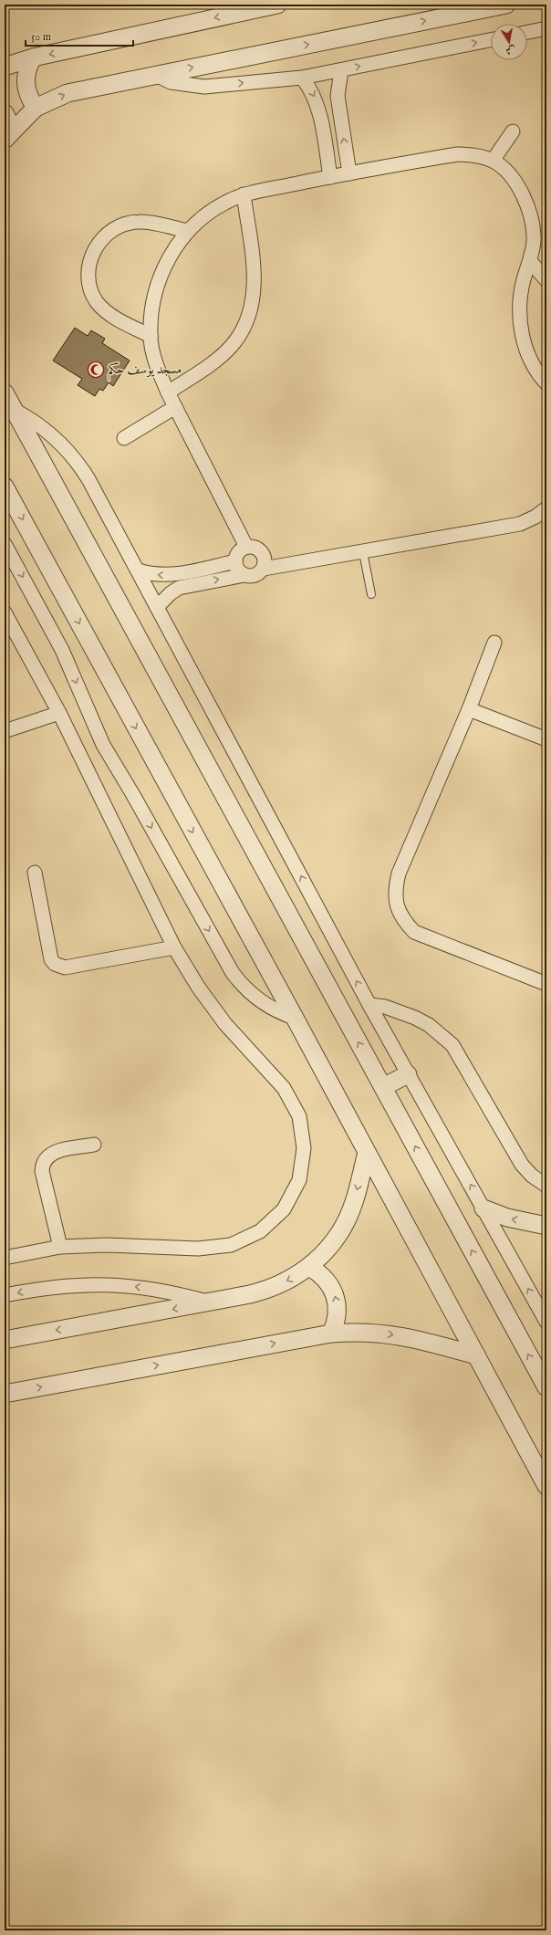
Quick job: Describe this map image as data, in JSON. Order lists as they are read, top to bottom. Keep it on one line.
{"places":{"mosque":["مسجد يوسف حكم"]},"scale_bar":"50 m","north":"bottom"}
